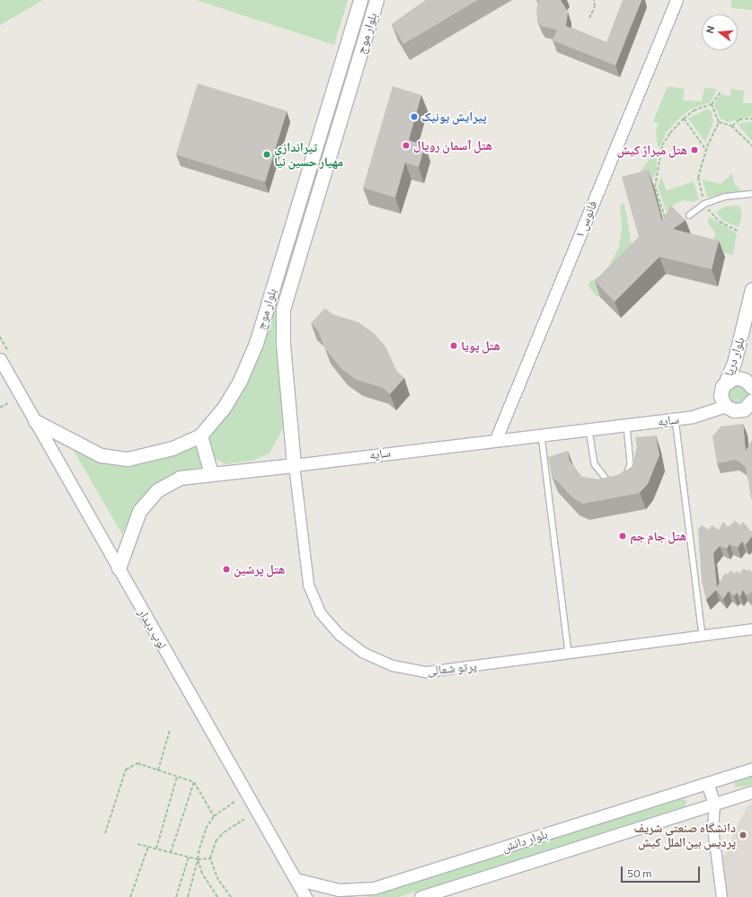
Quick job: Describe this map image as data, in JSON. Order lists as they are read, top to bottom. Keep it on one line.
{"streets":{"main road":["بلوار موج","بلوار دریا","سایه"],"street":["فانوس ۱","لوپ دیدار","پرتو شمالی","بلوار دانش"]},"crossings":[["بلوار موج","سایه"],["بلوار موج","لوپ دیدار"],["بلوار موج","پرتو شمالی"],["فانوس ۱","سایه"],["بلوار دریا","سایه"],["سایه","لوپ دیدار"],["سایه","پرتو شمالی"],["لوپ دیدار","بلوار دانش"]],"places":["پیرایش یونیک","هتل آسمان رویال","هتل میراژ کیش","تیراندازی مهیار حسین نیا","هتل پویا","هتل جام جم","هتل پرشین","دانشگاه صنعتی شریف پردیس بین‌الملل کیش"],"scale_bar":"50 m","north":"left"}
